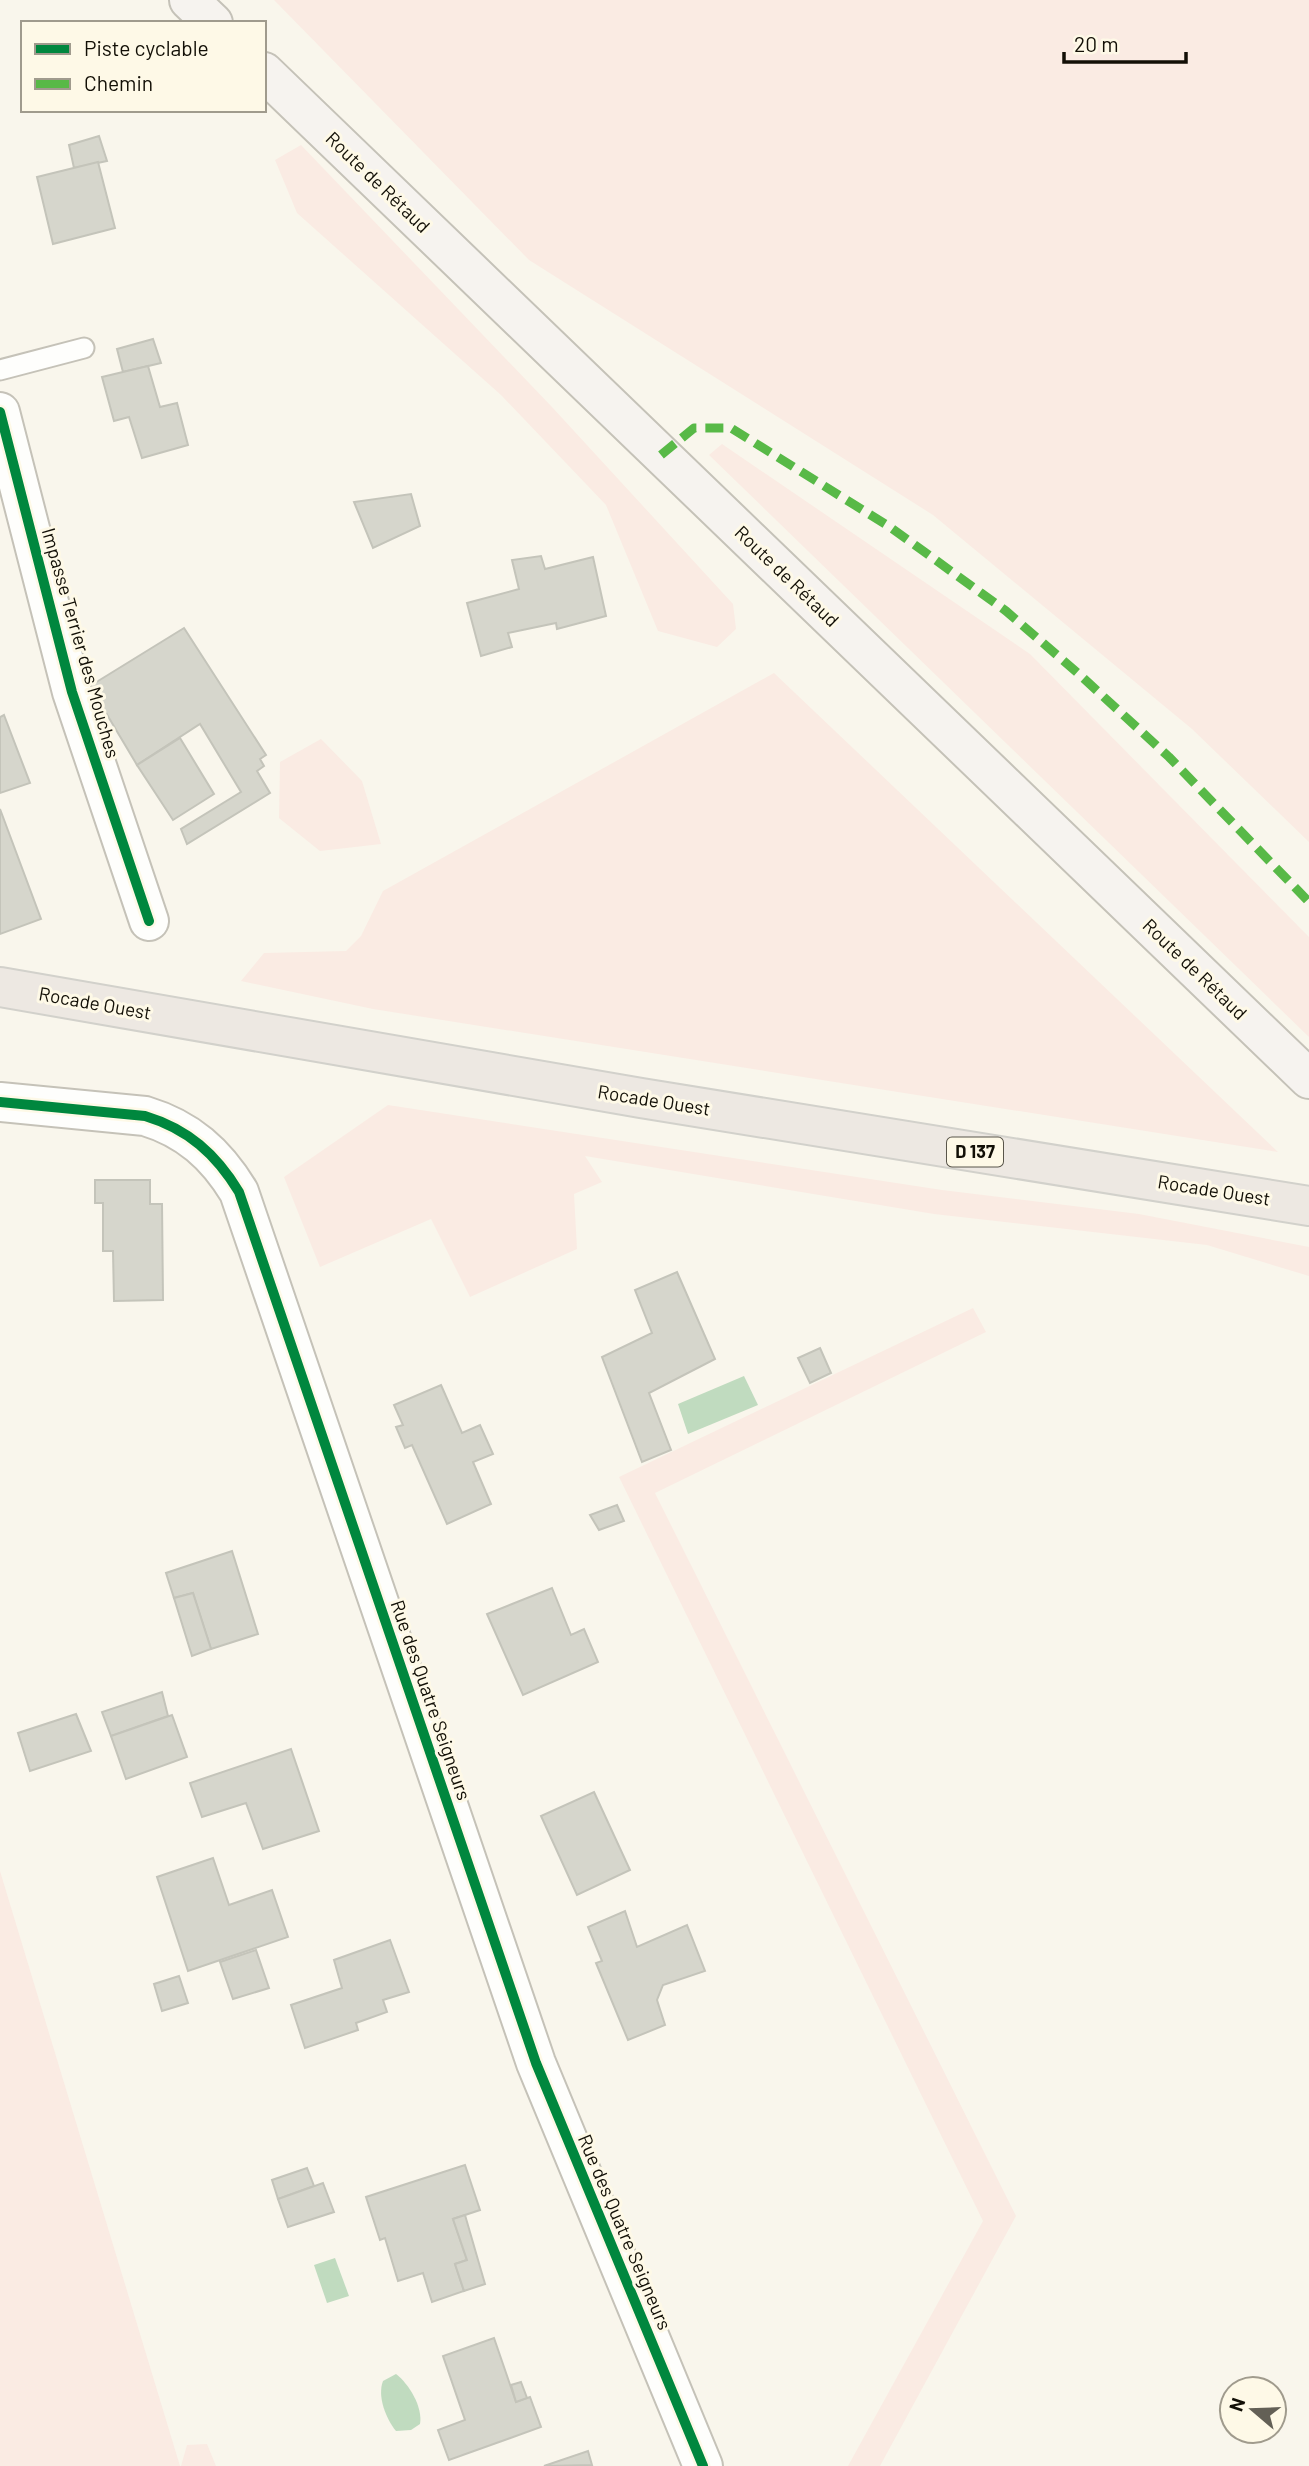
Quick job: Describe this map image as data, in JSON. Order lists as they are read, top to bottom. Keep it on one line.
{"streets":{"main road":["Route de Rétaud","Rocade Ouest","D 137"],"street":["Impasse Terrier des Mouches","Rue des Quatre Seigneurs"]},"legend":["Piste cyclable","Chemin"],"scale_bar":"20 m","north":"left"}
